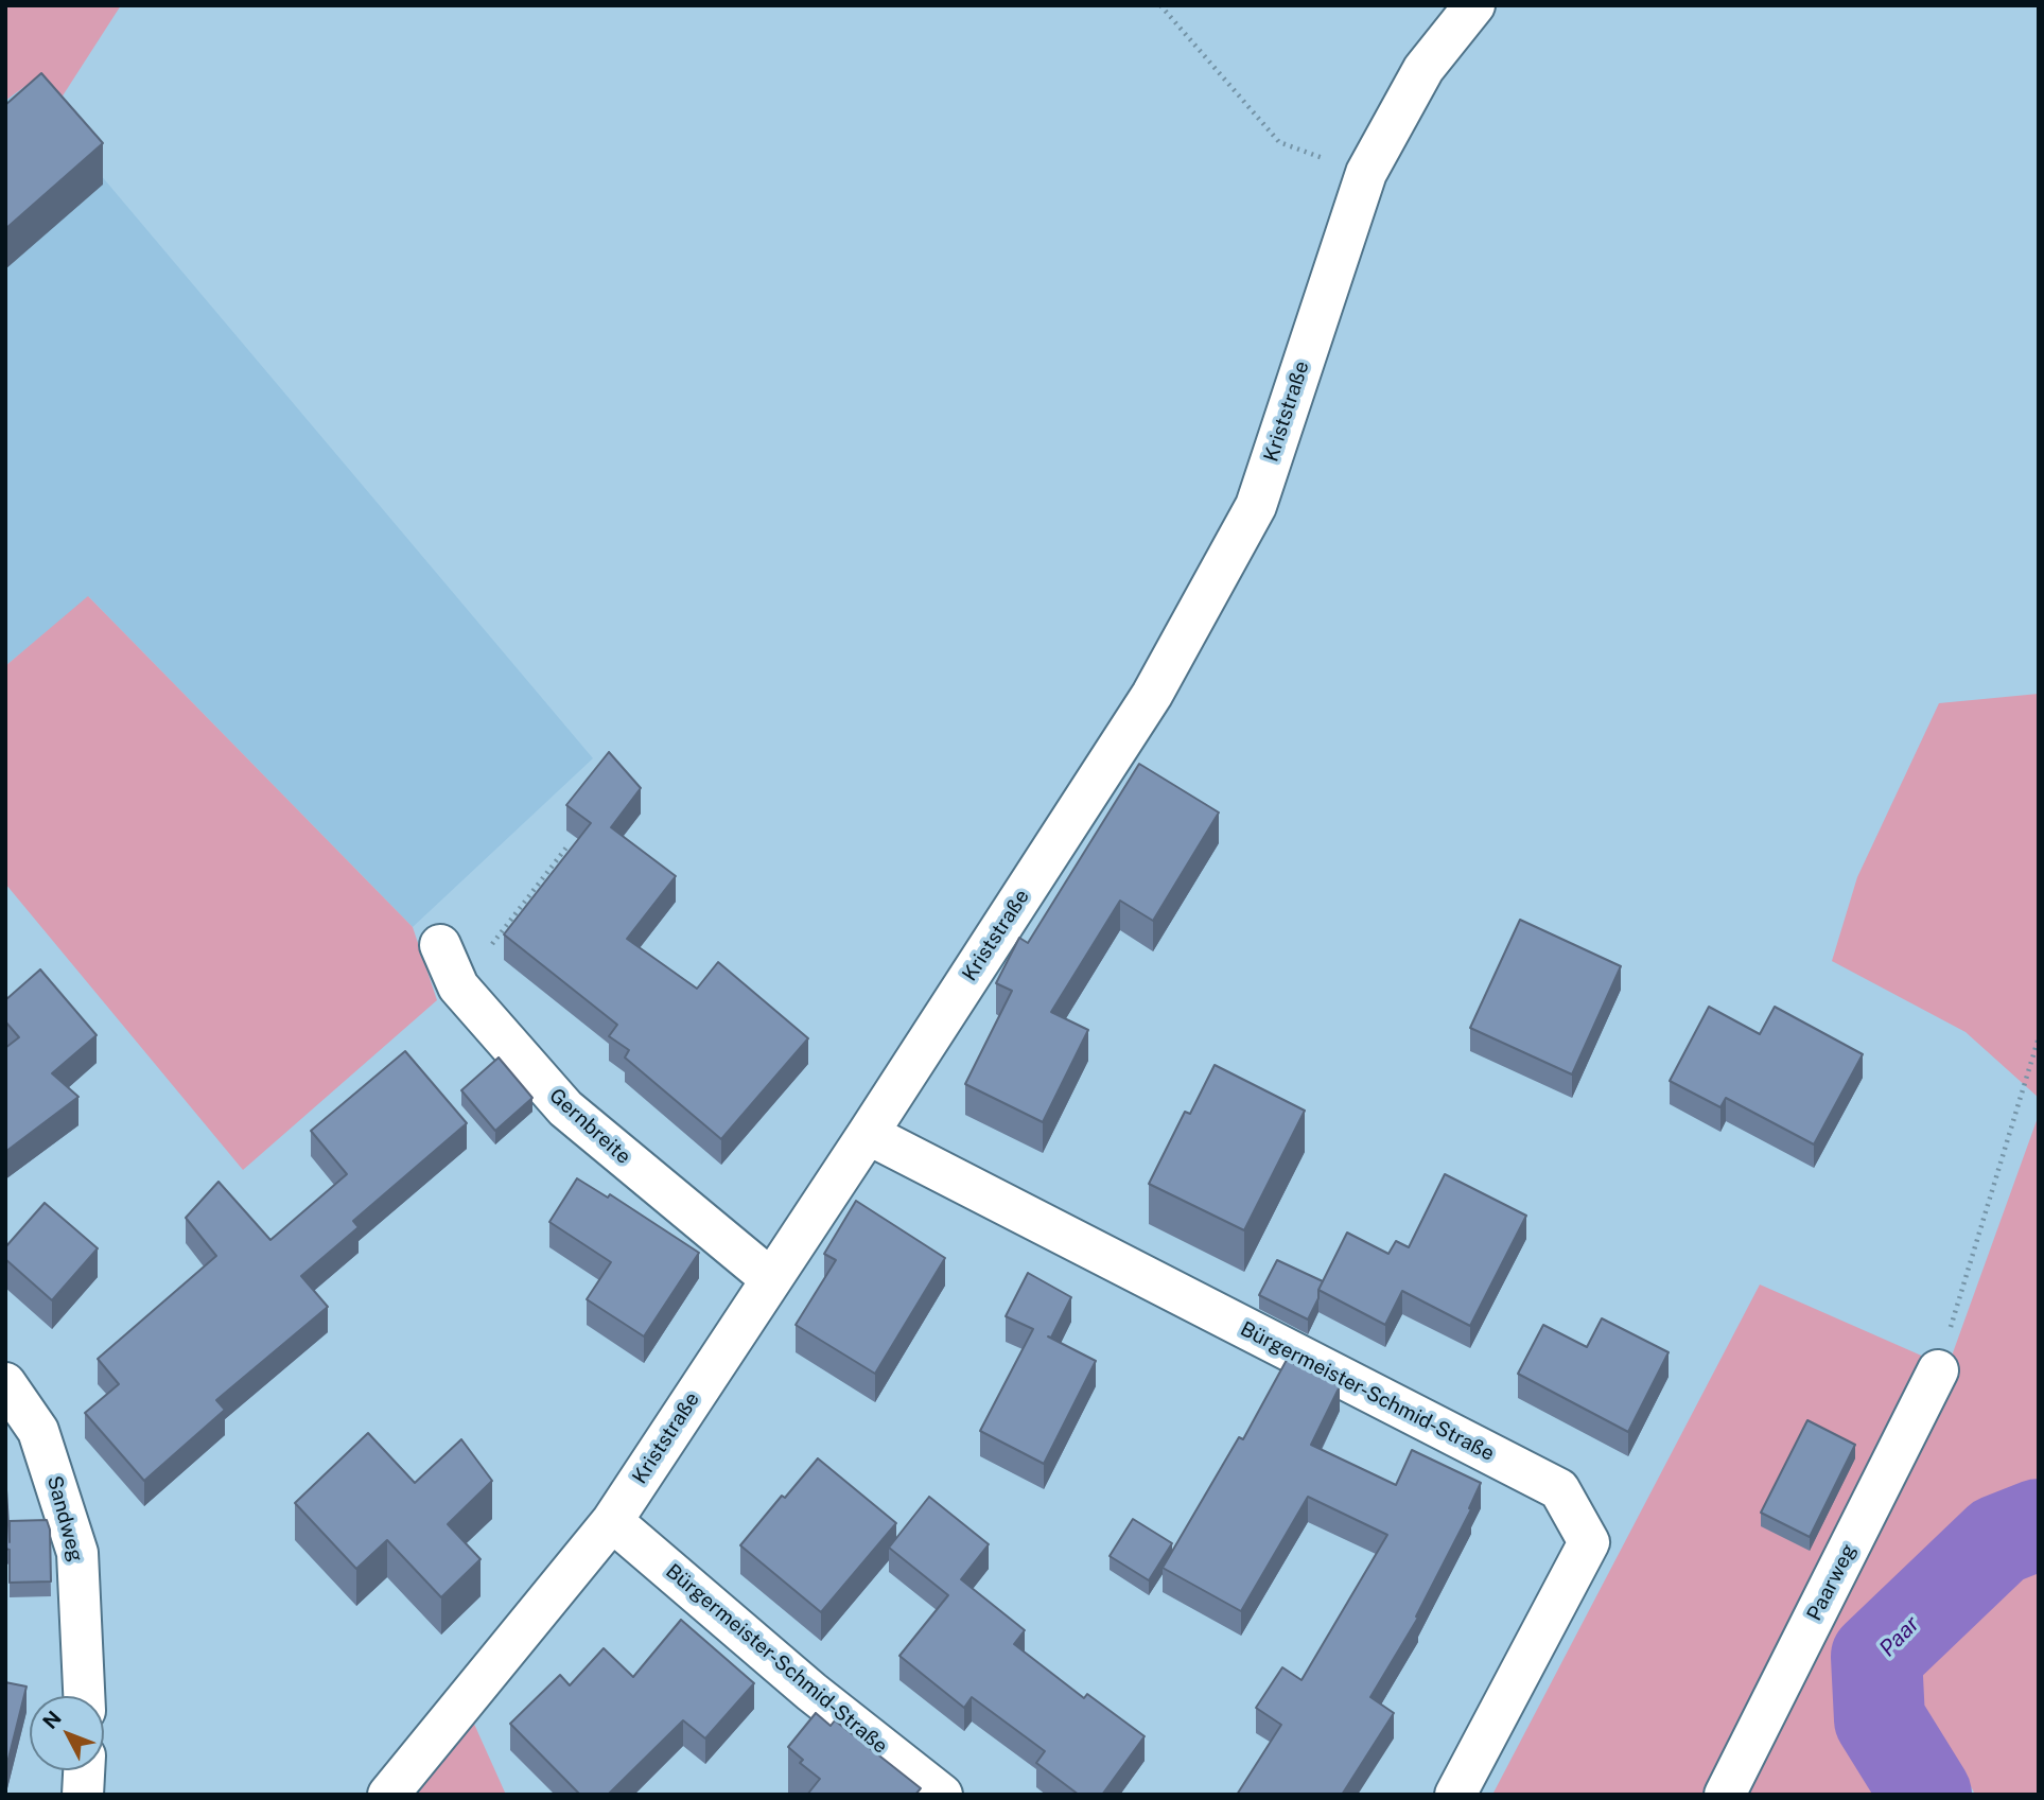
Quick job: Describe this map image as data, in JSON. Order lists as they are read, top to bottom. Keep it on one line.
{"streets":{"street":["Kriststraße","Gernbreite","Bürgermeister-Schmid-Straße","Sandweg","Paarweg"]},"crossings":[["Kriststraße","Gernbreite"],["Kriststraße","Bürgermeister-Schmid-Straße"]],"water":["Paar"],"north":"top left"}
